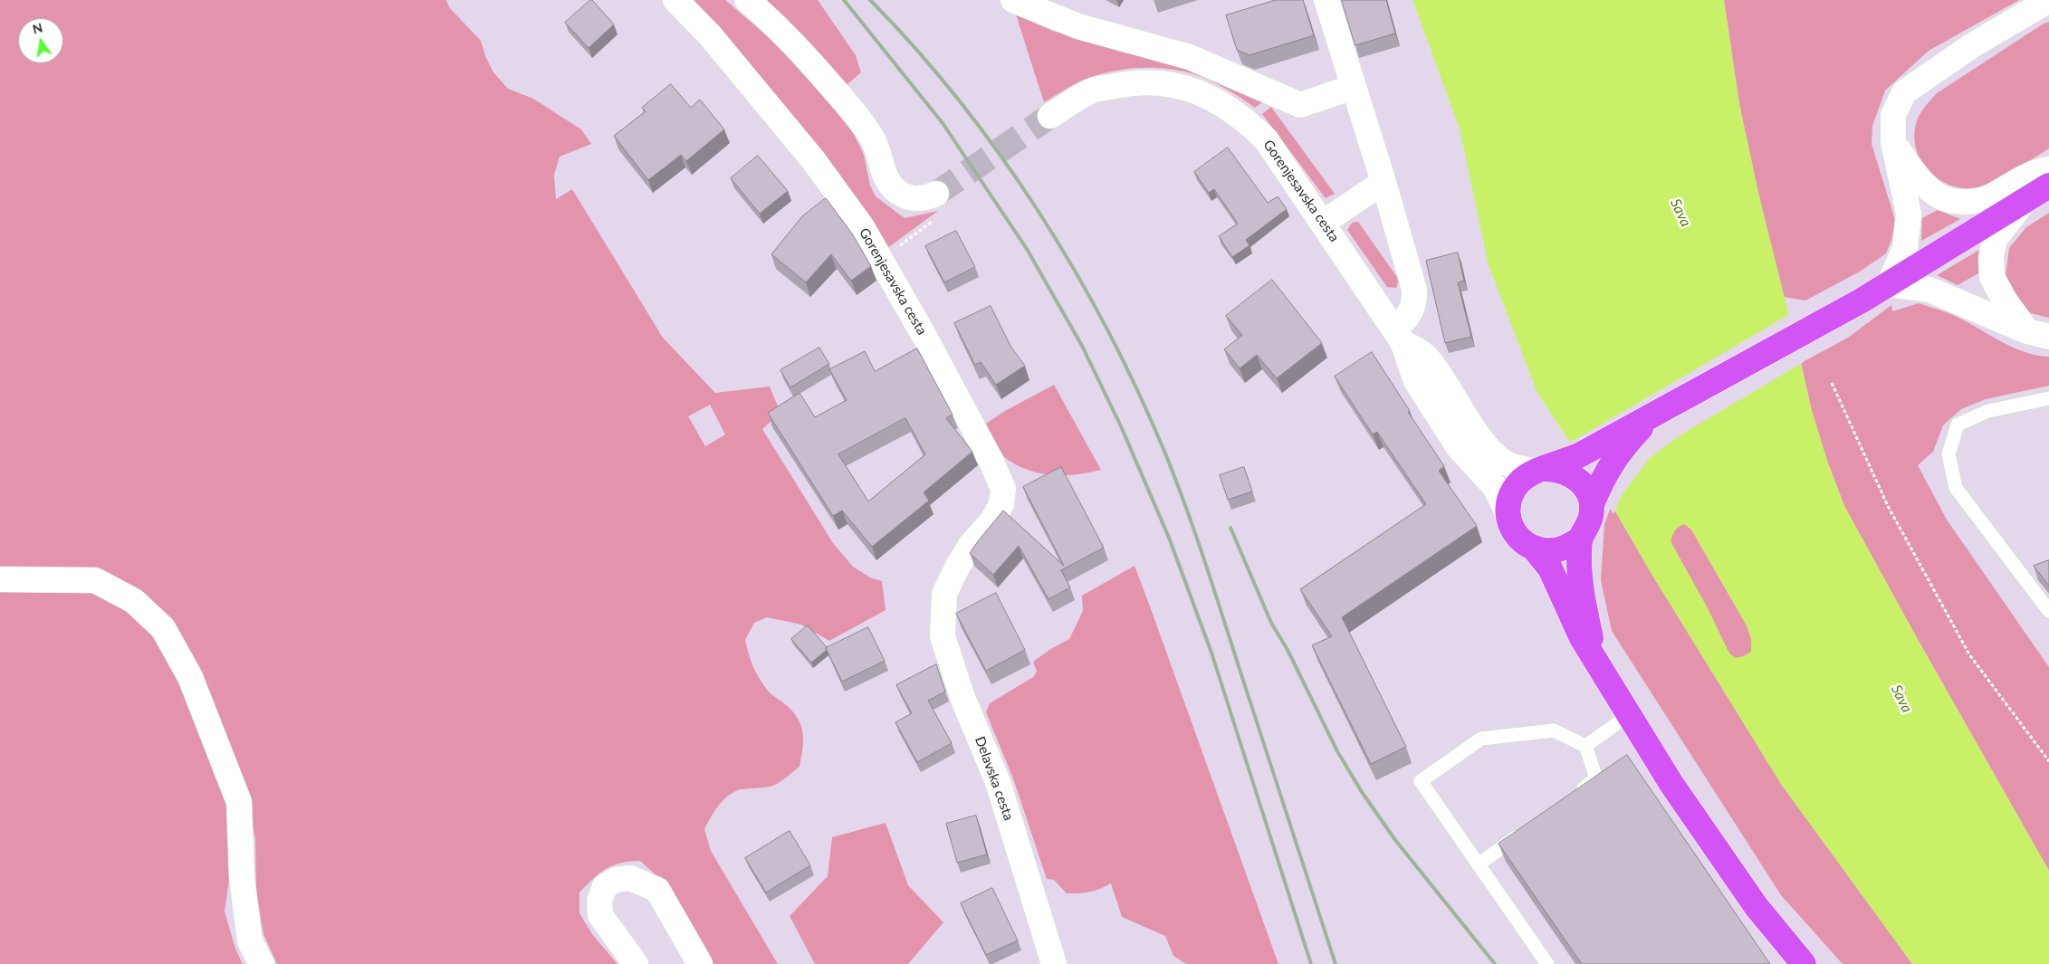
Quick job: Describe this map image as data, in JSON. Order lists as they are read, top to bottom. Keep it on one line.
{"streets":{"street":["Gorenjesavska cesta","Delavska cesta"]},"crossings":[["Gorenjesavska cesta","Delavska cesta"]],"water":["Sava"],"north":"top"}
